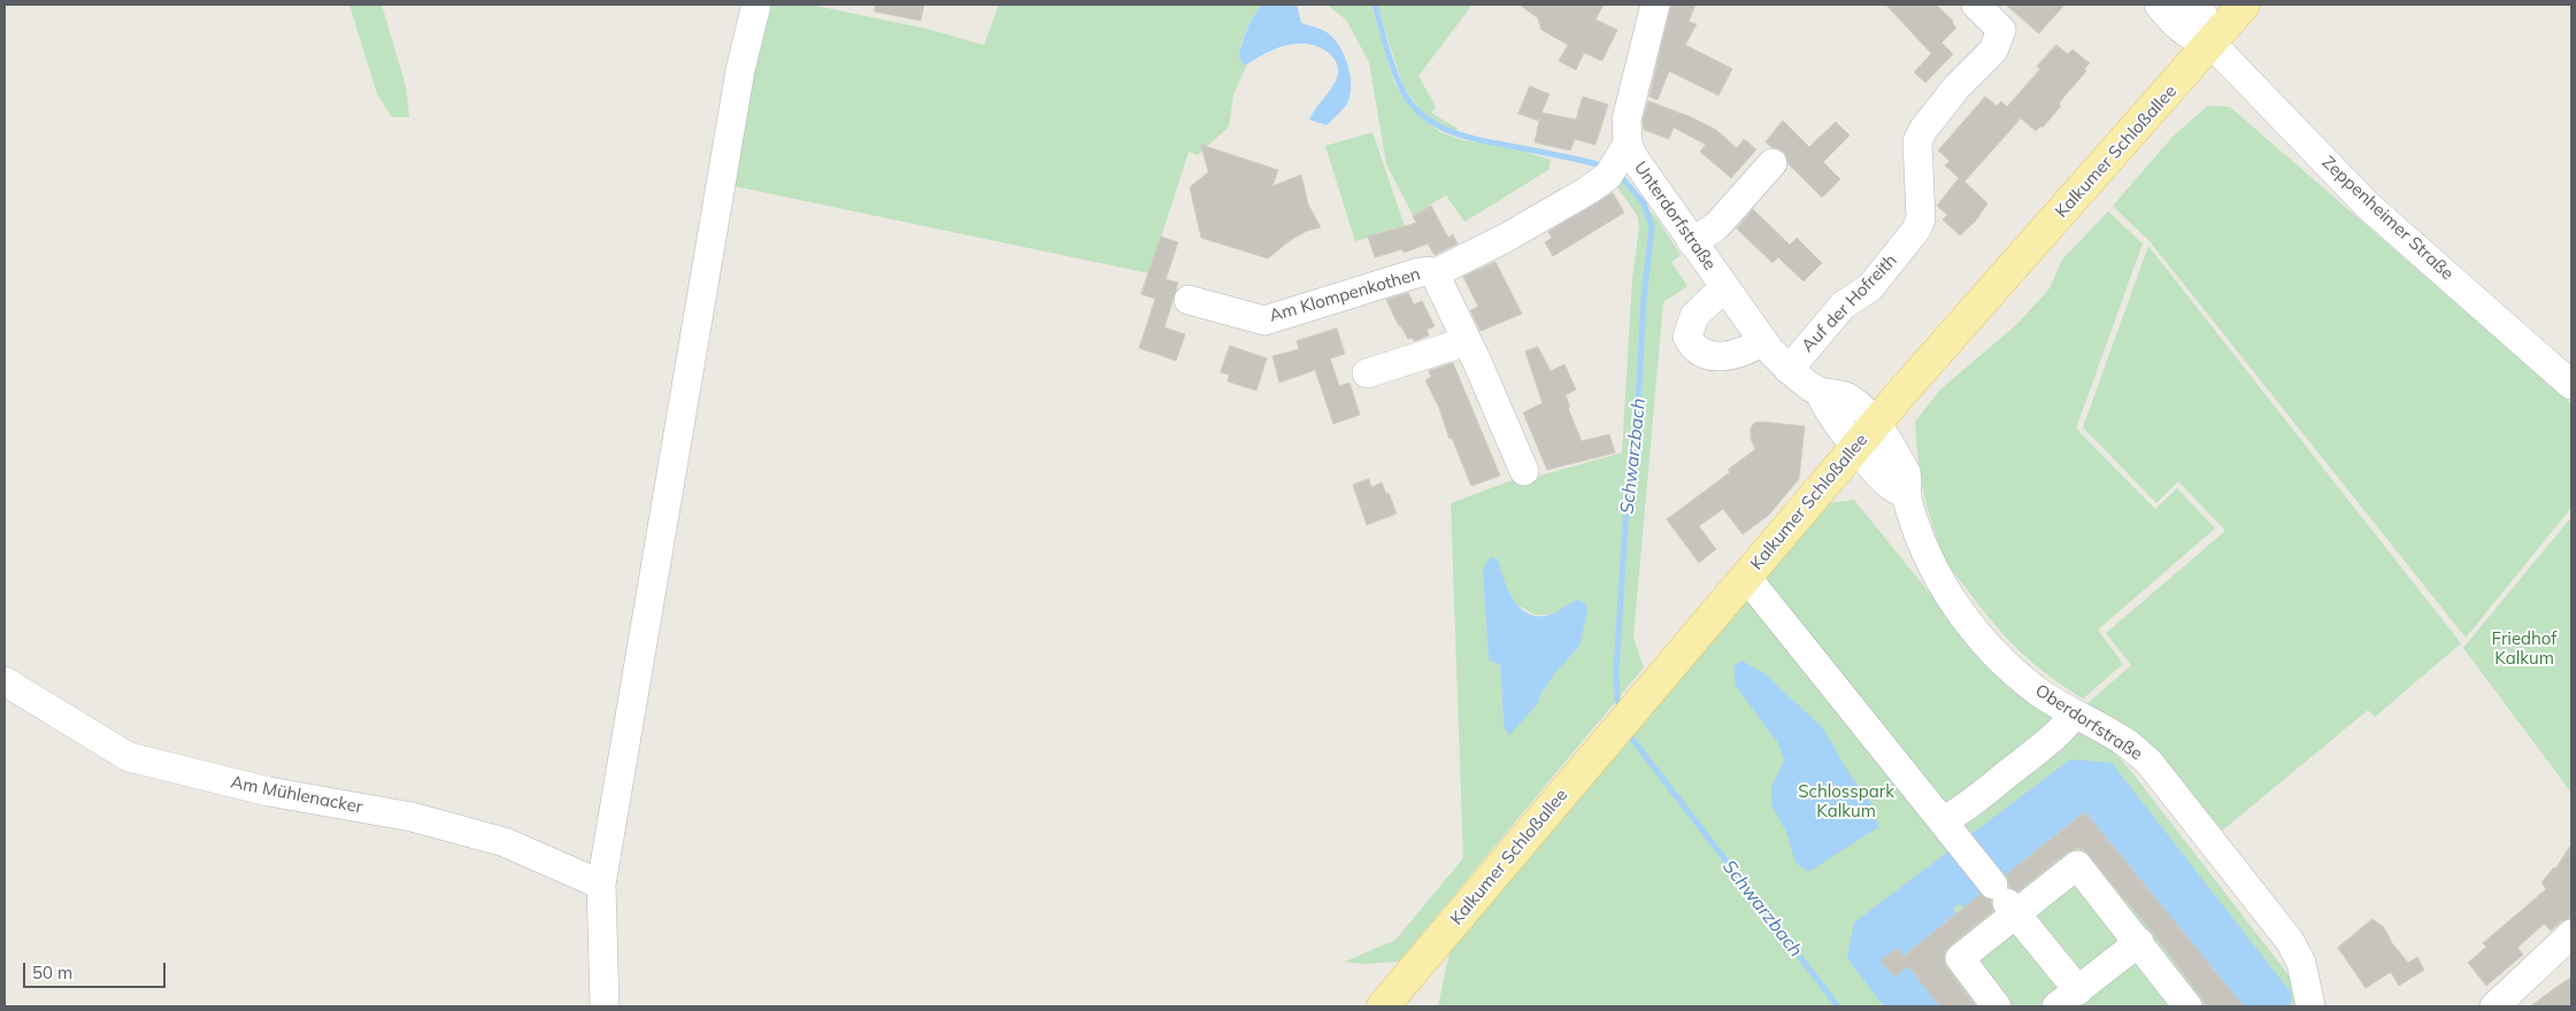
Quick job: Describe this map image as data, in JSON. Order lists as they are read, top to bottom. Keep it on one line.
{"streets":{"main road":["Kalkumer Schloßallee"],"street":["Unterdorfstraße","Zeppenheimer Straße","Am Klompenkothen","Auf der Hofreith","Oberdorfstraße","Am Mühlenacker"]},"crossings":[["Kalkumer Schloßallee","Unterdorfstraße"],["Kalkumer Schloßallee","Zeppenheimer Straße"],["Kalkumer Schloßallee","Oberdorfstraße"],["Unterdorfstraße","Am Klompenkothen"],["Unterdorfstraße","Auf der Hofreith"],["Unterdorfstraße","Oberdorfstraße"]],"water":["Schwarzbach"],"parks":["Friedhof Kalkum","Schlosspark Kalkum"],"scale_bar":"50 m"}
